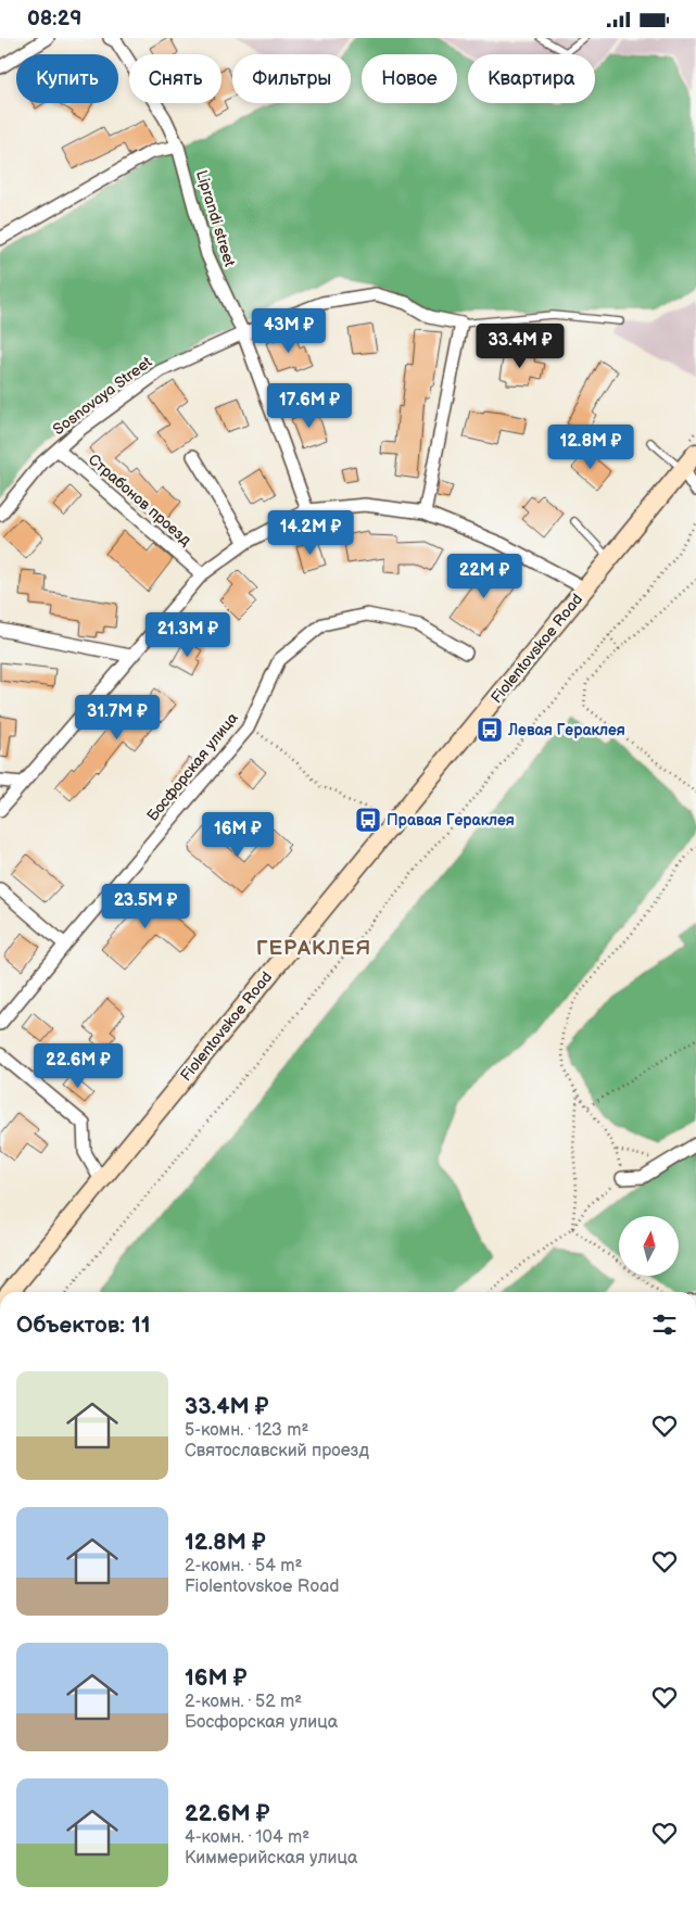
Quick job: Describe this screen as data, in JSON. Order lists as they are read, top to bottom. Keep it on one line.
{"streets":{"main road":["Fiolentovskoe Road"],"street":["Liprandi street","Sosnovaya Street","Страбонов проезд","Босфорская улица"]},"crossings":[["Liprandi street","Sosnovaya Street"],["Sosnovaya Street","Страбонов проезд"]],"districts":["ГЕРАКЛЕЯ"],"places":{"bus stop":["Левая Гераклея","Правая Гераклея"]},"north":"top","page":{"status":"08:29","chip":["Купить","Снять","Фильтры","Новое","Квартира"],"price":["43M ₽","33.4M ₽","17.6M ₽","12.8M ₽","14.2M ₽","22M ₽","21.3M ₽","31.7M ₽","16M ₽","23.5M ₽","22.6M ₽"],"heading":"Объектов: 11","list":[{"name":"33.4M ₽","note":"5-комн. · 123 m² · Святославский проезд"},{"name":"12.8M ₽","note":"2-комн. · 54 m² · Fiolentovskoe Road"},{"name":"16M ₽","note":"2-комн. · 52 m² · Босфорская улица"},{"name":"22.6M ₽","note":"4-комн. · 104 m² · Киммерийская улица"}]}}
